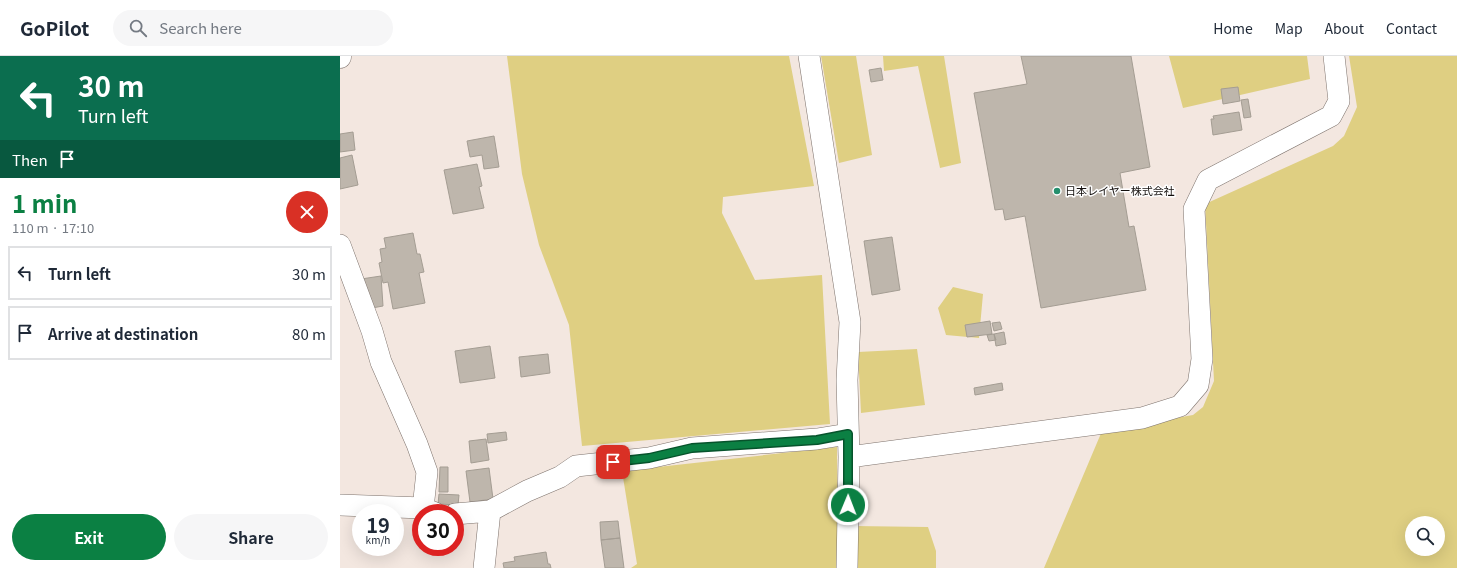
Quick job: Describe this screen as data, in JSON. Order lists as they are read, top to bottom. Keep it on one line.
{"places":["日本レイヤー株式会社"],"page":{"header":"GoPilot","search":"Search here","nav":["Home","Map","About","Contact"],"turn":["30 m","Turn left"],"then":"Then","heading":["1 min","110 m · 17:10"],"list":[{"name":"Turn left","value":"30 m"},{"name":"Arrive at destination","value":"80 m"}],"speed":"19 km/h","limit":"30","buttons":["Exit","Share"]}}
